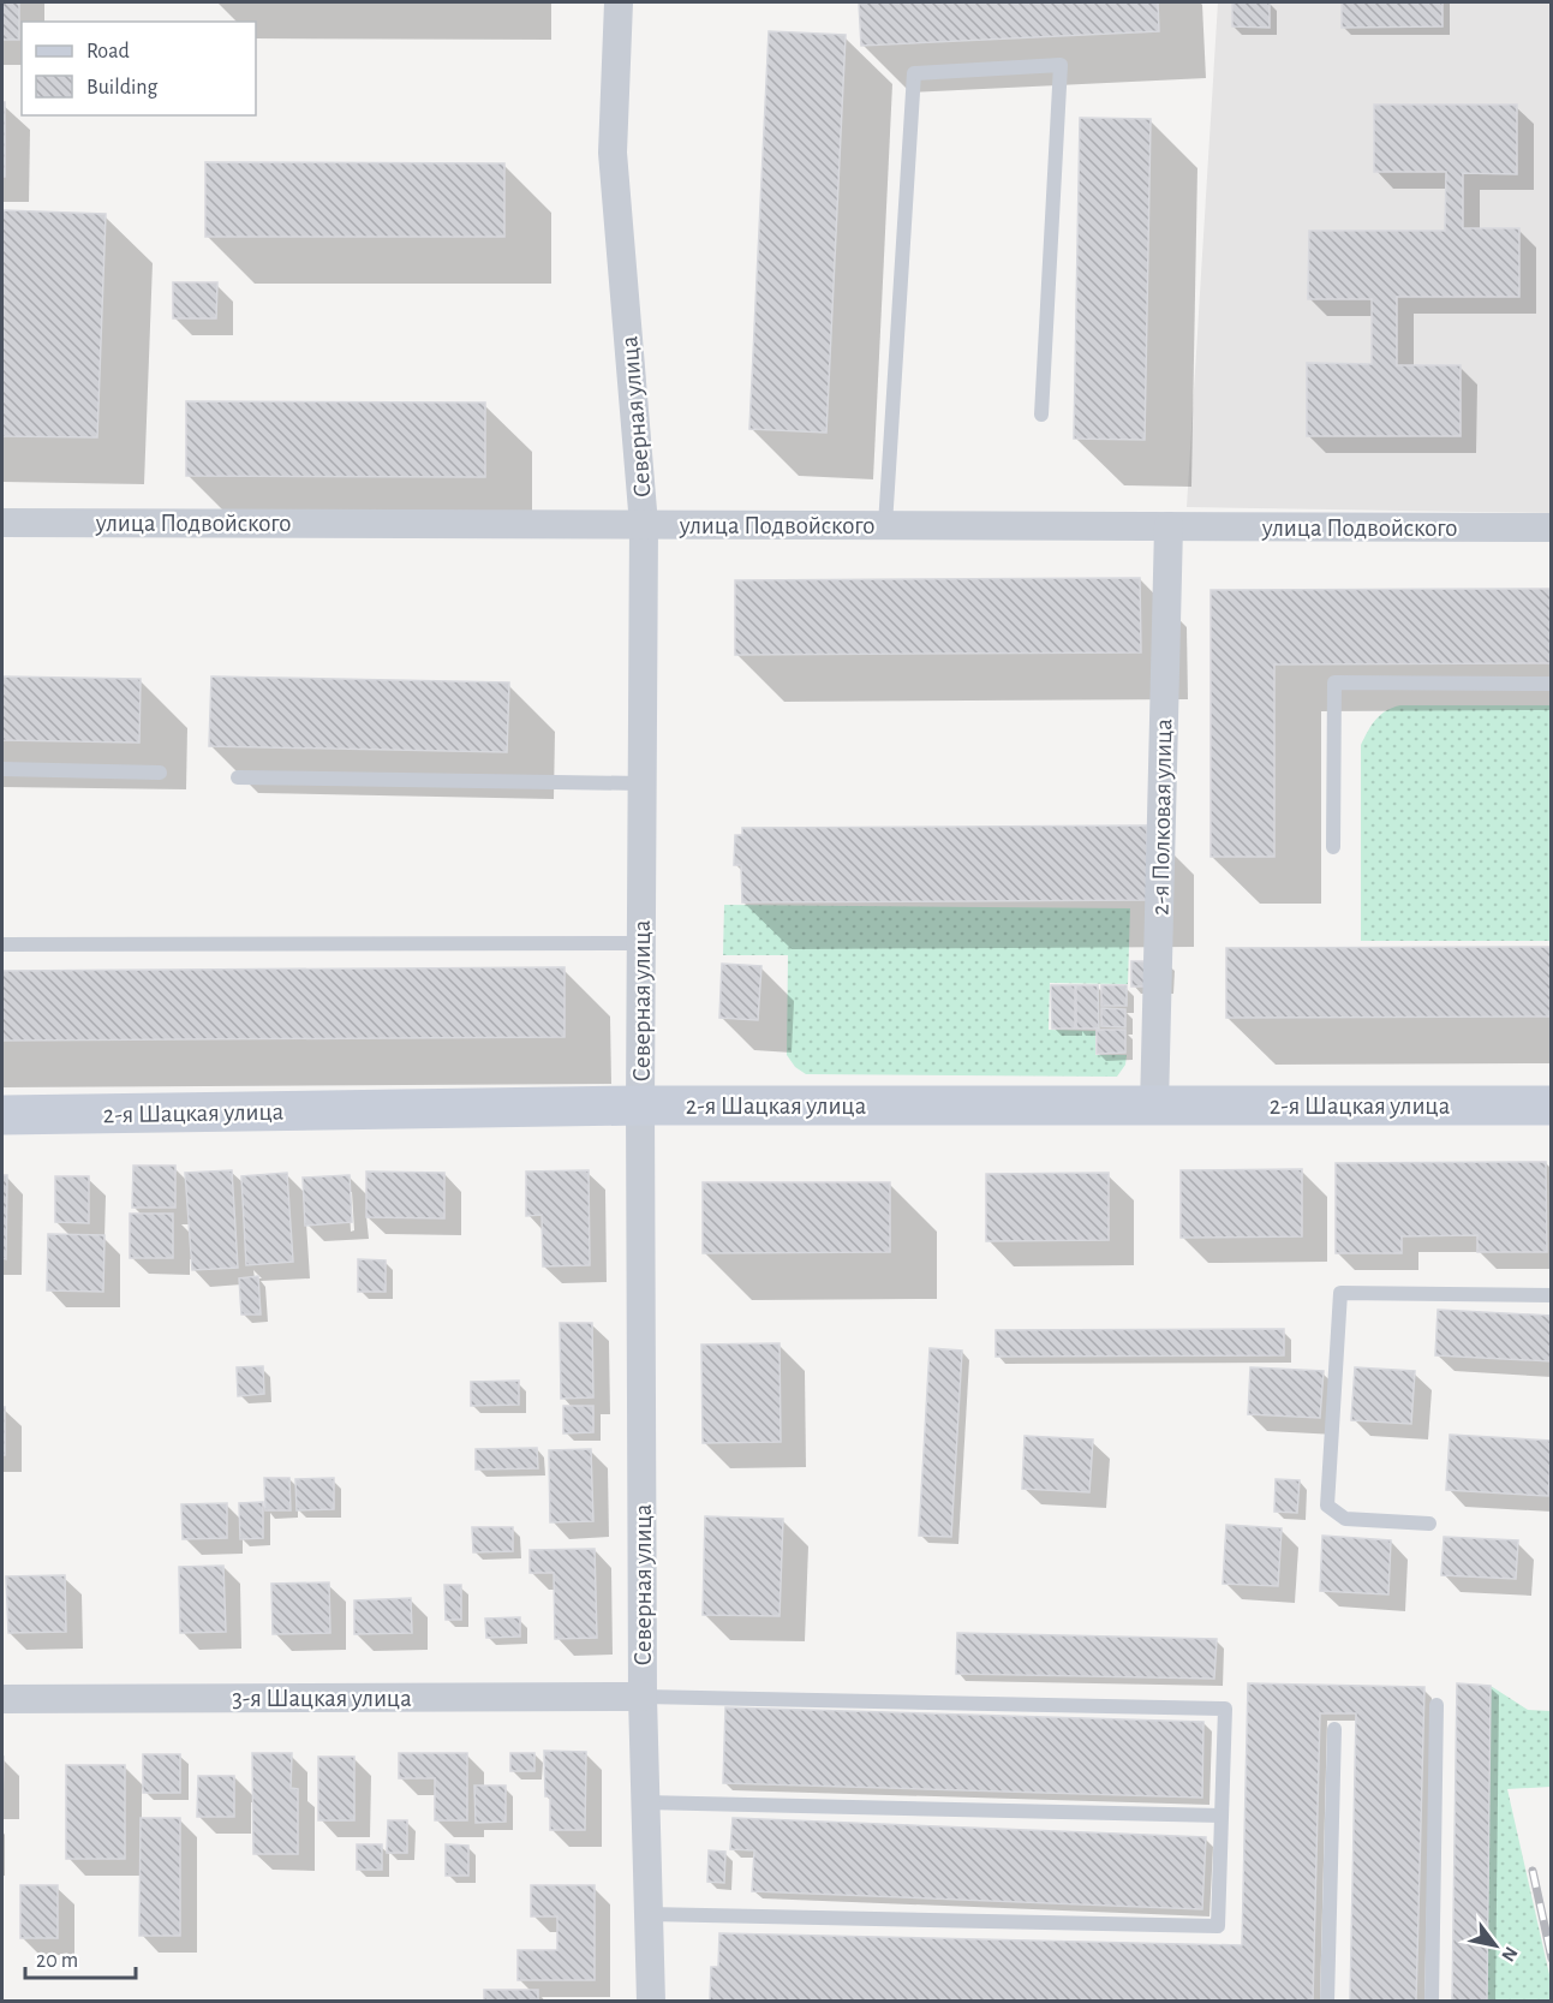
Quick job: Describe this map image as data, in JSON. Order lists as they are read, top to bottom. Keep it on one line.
{"streets":{"street":["Северная улица","улица Подвойского","2-я Полковая улица","2-я Шацкая улица","3-я Шацкая улица"]},"crossings":[["Северная улица","улица Подвойского"],["Северная улица","2-я Шацкая улица"],["Северная улица","3-я Шацкая улица"],["улица Подвойского","2-я Полковая улица"],["2-я Полковая улица","2-я Шацкая улица"]],"legend":["Road","Building"],"scale_bar":"20 m","north":"bottom right"}
